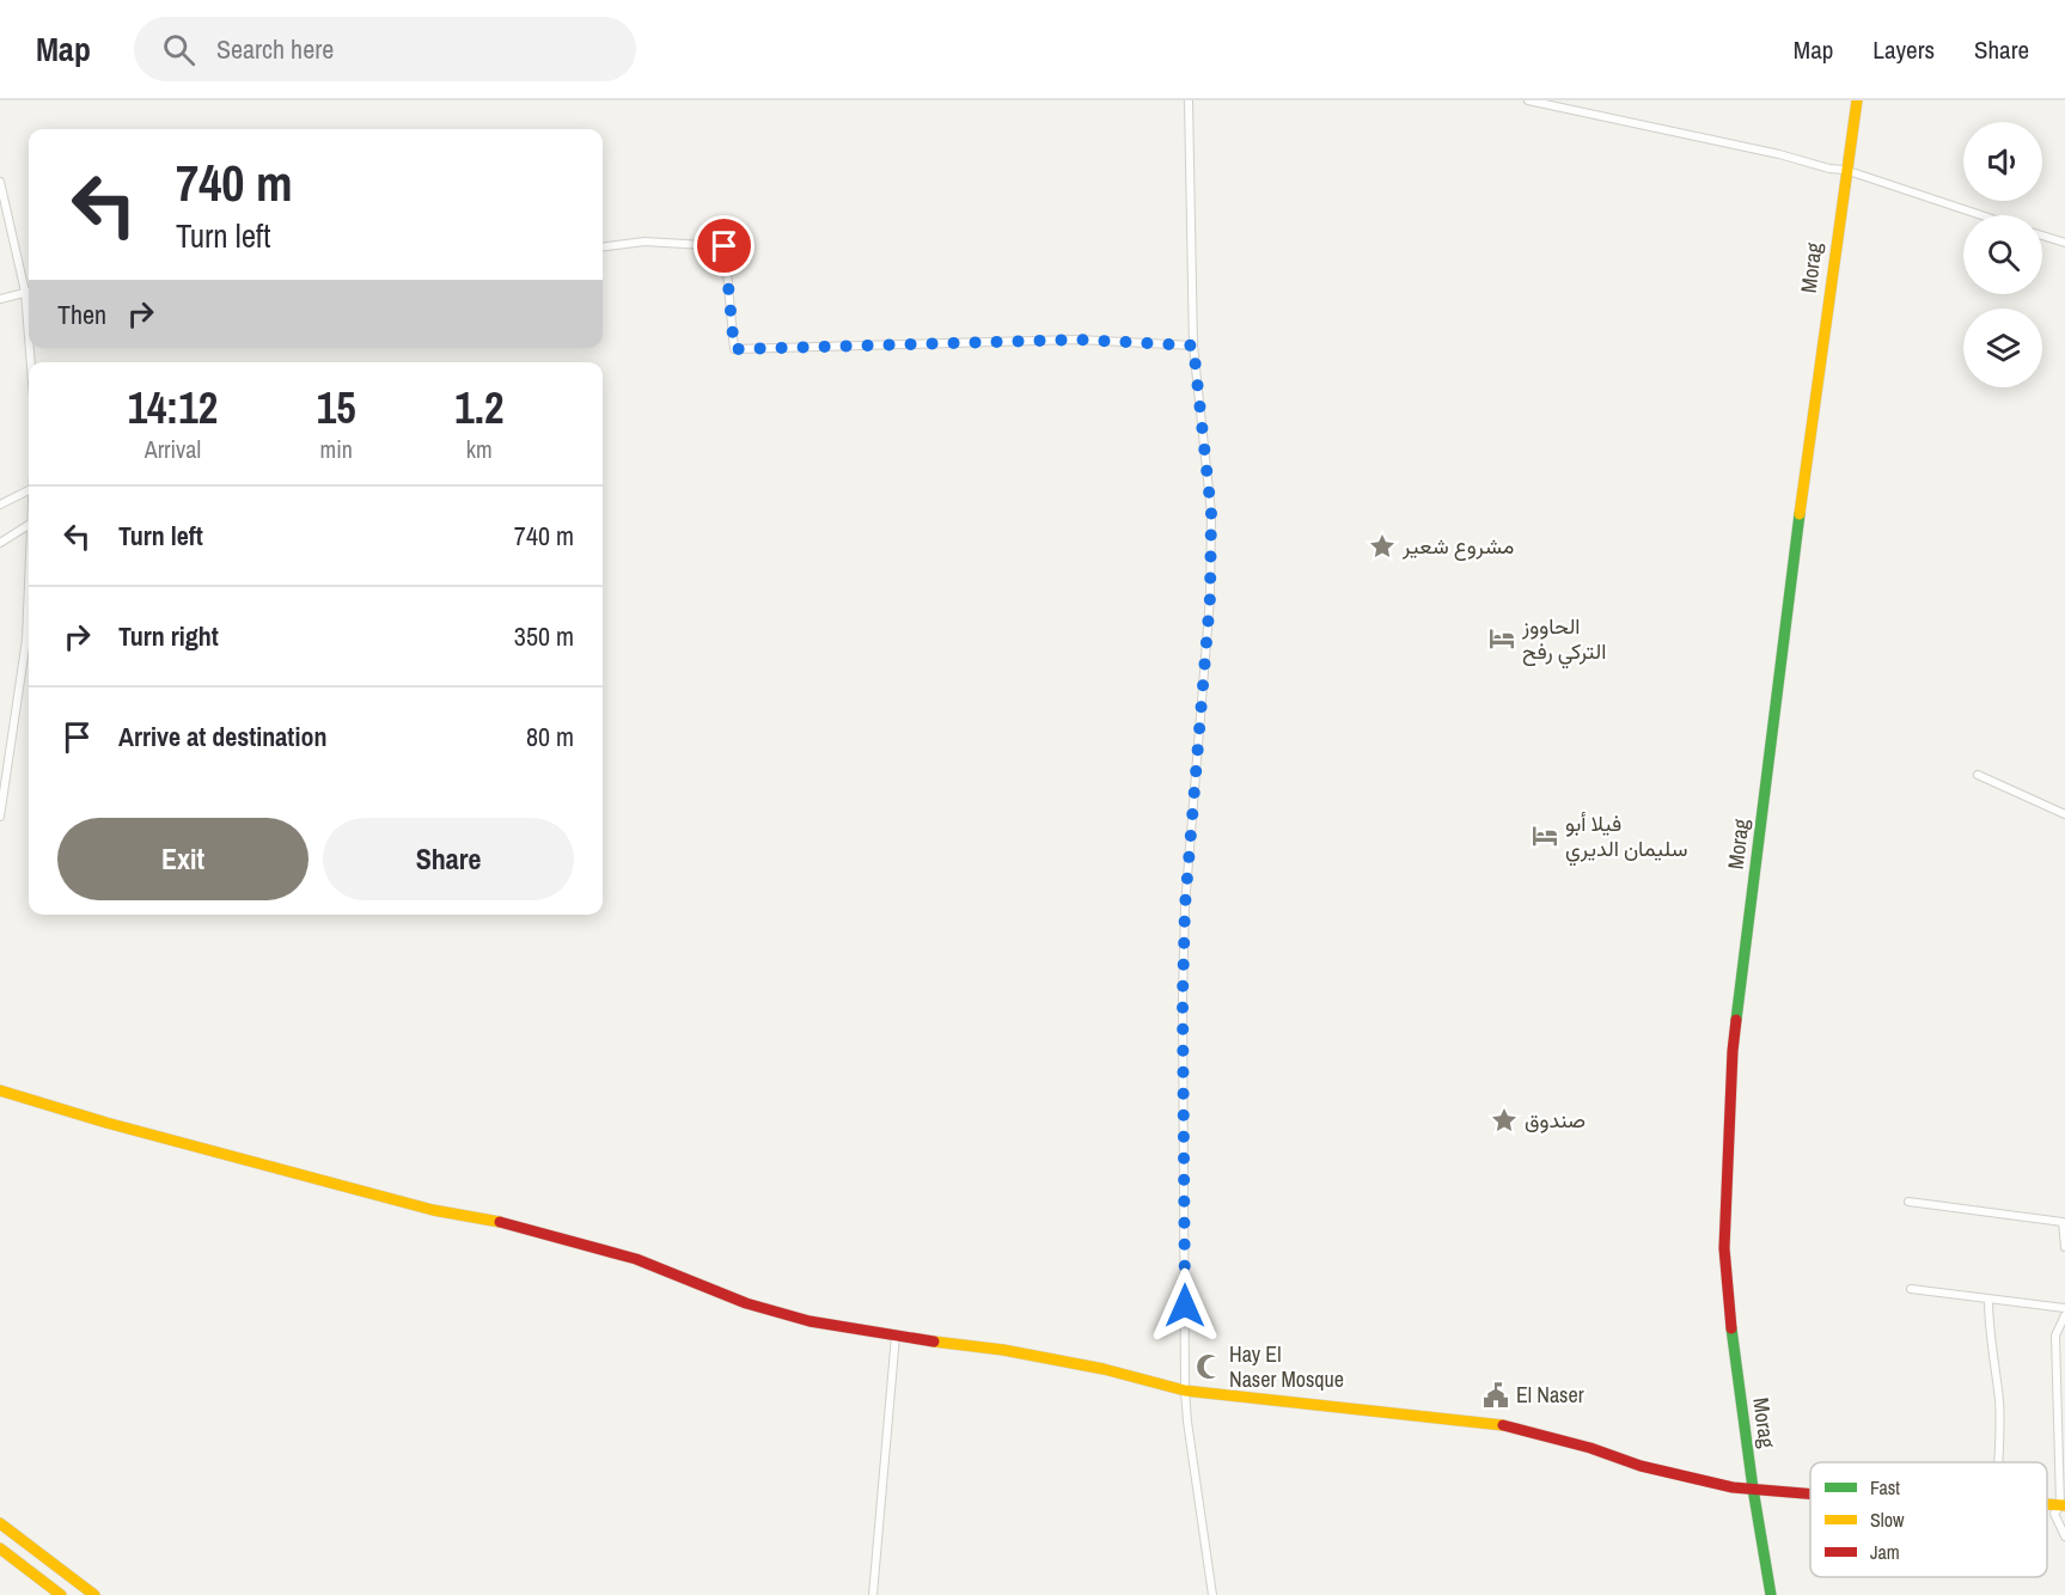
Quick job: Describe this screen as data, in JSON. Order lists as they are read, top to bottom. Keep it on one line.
{"streets":{"main road":["Morag"]},"places":{"place":["مشروع شعير","صندوق"],"hotel":["الحاووز التركي رفح","فيلا أبو سليمان الديري"],"mosque":["Hay El Naser Mosque"],"public building":["El Naser"]},"legend":["Fast","Slow","Jam"],"page":{"header":"Map","search":"Search here","nav":["Map","Layers","Share"],"turn":["740 m","Turn left"],"then":"Then","eta":["14:12","Arrival","15","min","1.2","km"],"list":[{"name":"Turn left","value":"740 m"},{"name":"Turn right","value":"350 m"},{"name":"Arrive at destination","value":"80 m"}],"buttons":["Exit","Share"]}}
